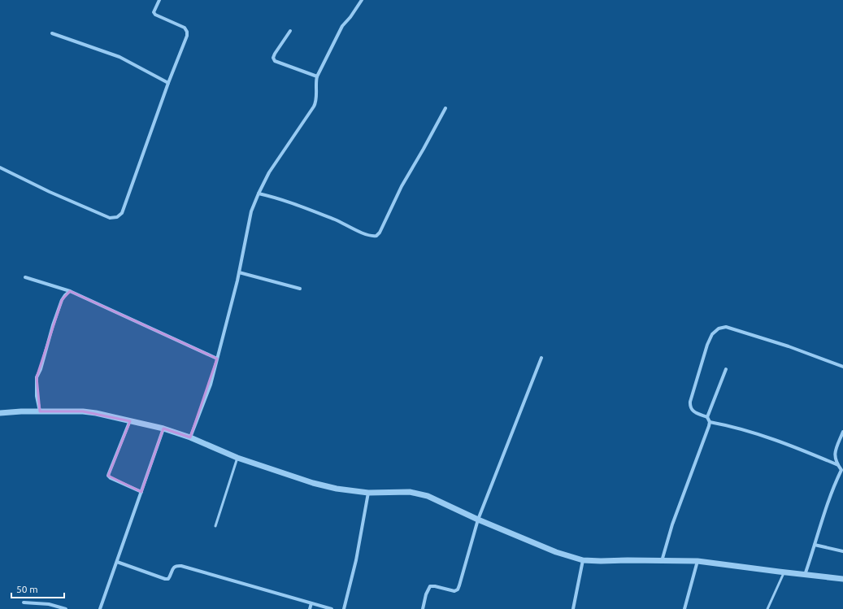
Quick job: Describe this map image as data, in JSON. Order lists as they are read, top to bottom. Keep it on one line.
{"scale_bar":"50 m"}
